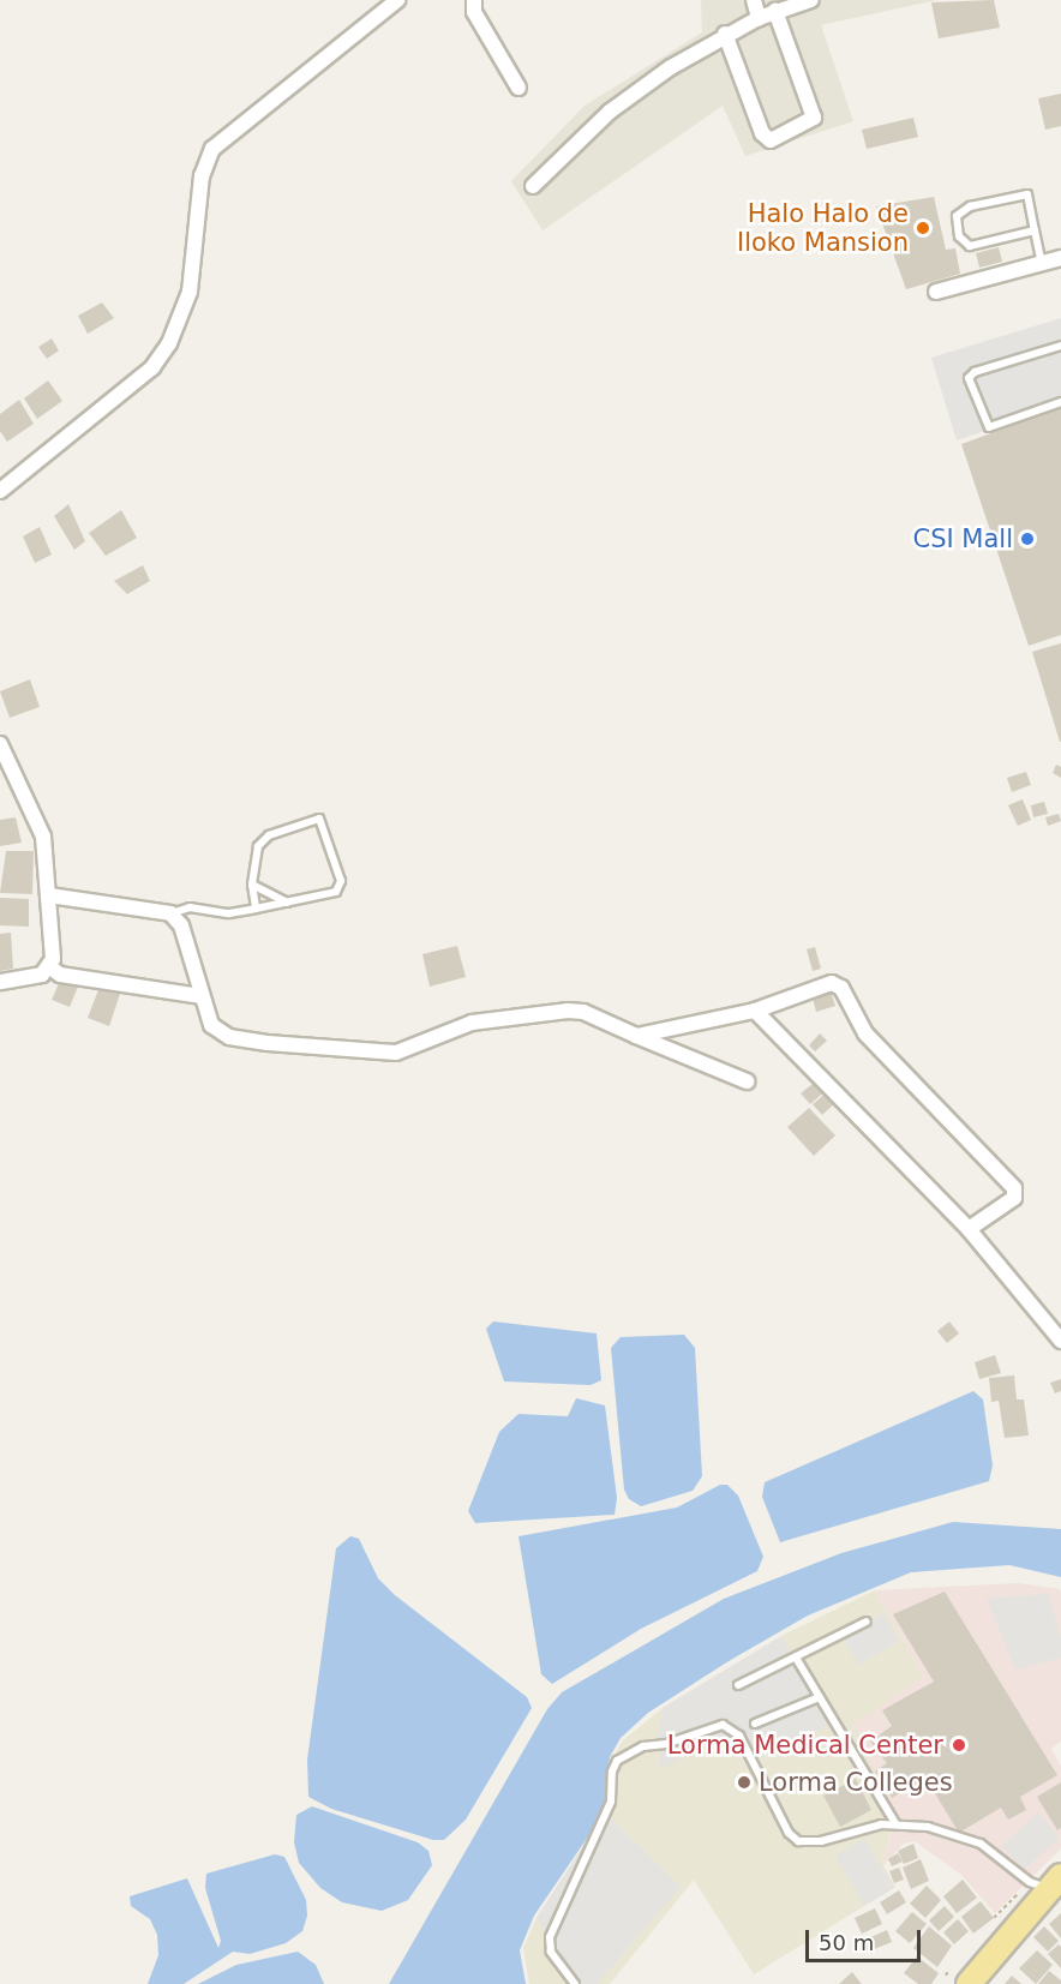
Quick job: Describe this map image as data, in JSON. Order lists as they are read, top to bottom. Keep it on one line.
{"places":["Halo Halo de Iloko Mansion","CSI Mall","Lorma Medical Center","Lorma Colleges"],"scale_bar":"50 m"}
